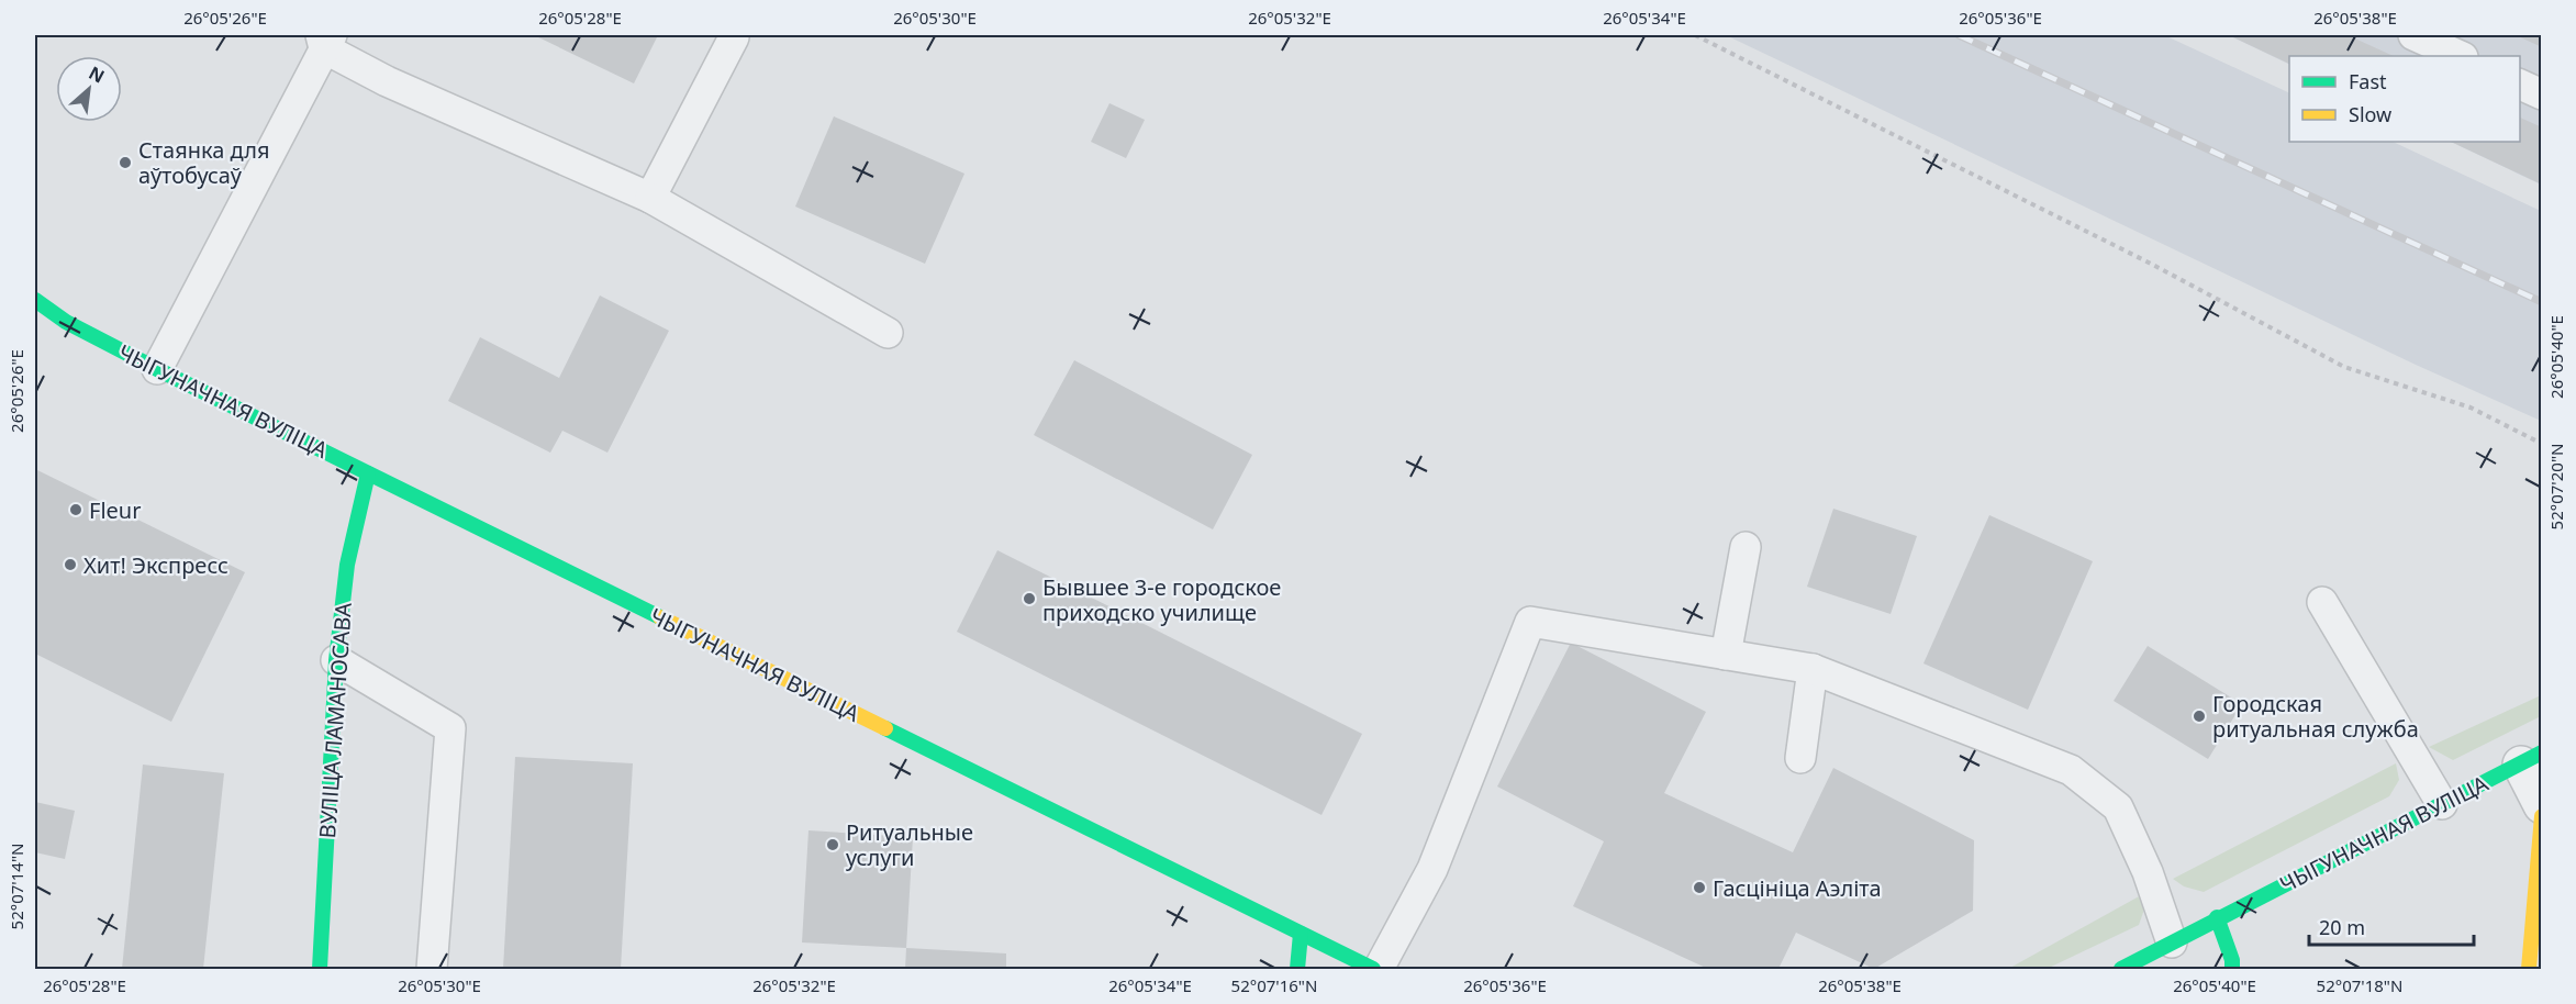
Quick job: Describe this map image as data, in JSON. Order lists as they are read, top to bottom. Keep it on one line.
{"streets":{"street":["ЧЫГУНАЧНАЯ ВУЛІЦА","ВУЛІЦА ЛАМАНОСАВА"]},"crossings":[["ЧЫГУНАЧНАЯ ВУЛІЦА","ВУЛІЦА ЛАМАНОСАВА"]],"places":["Стаянка для аўтобусаў","Fleur","Хит! Экспресс","Бывшее 3-е городское приходско училище","Городская ритуальная служба","Ритуальные услуги","Гасцініца Аэліта"],"legend":["Fast","Slow"],"scale_bar":"20 m","north":"top right","coordinates":["26°05'26\"E","26°05'28\"E","26°05'30\"E","26°05'32\"E","26°05'34\"E","26°05'36\"E","26°05'38\"E","26°05'40\"E","52°07'20\"N","52°07'14\"N","52°07'16\"N","52°07'18\"N"]}
